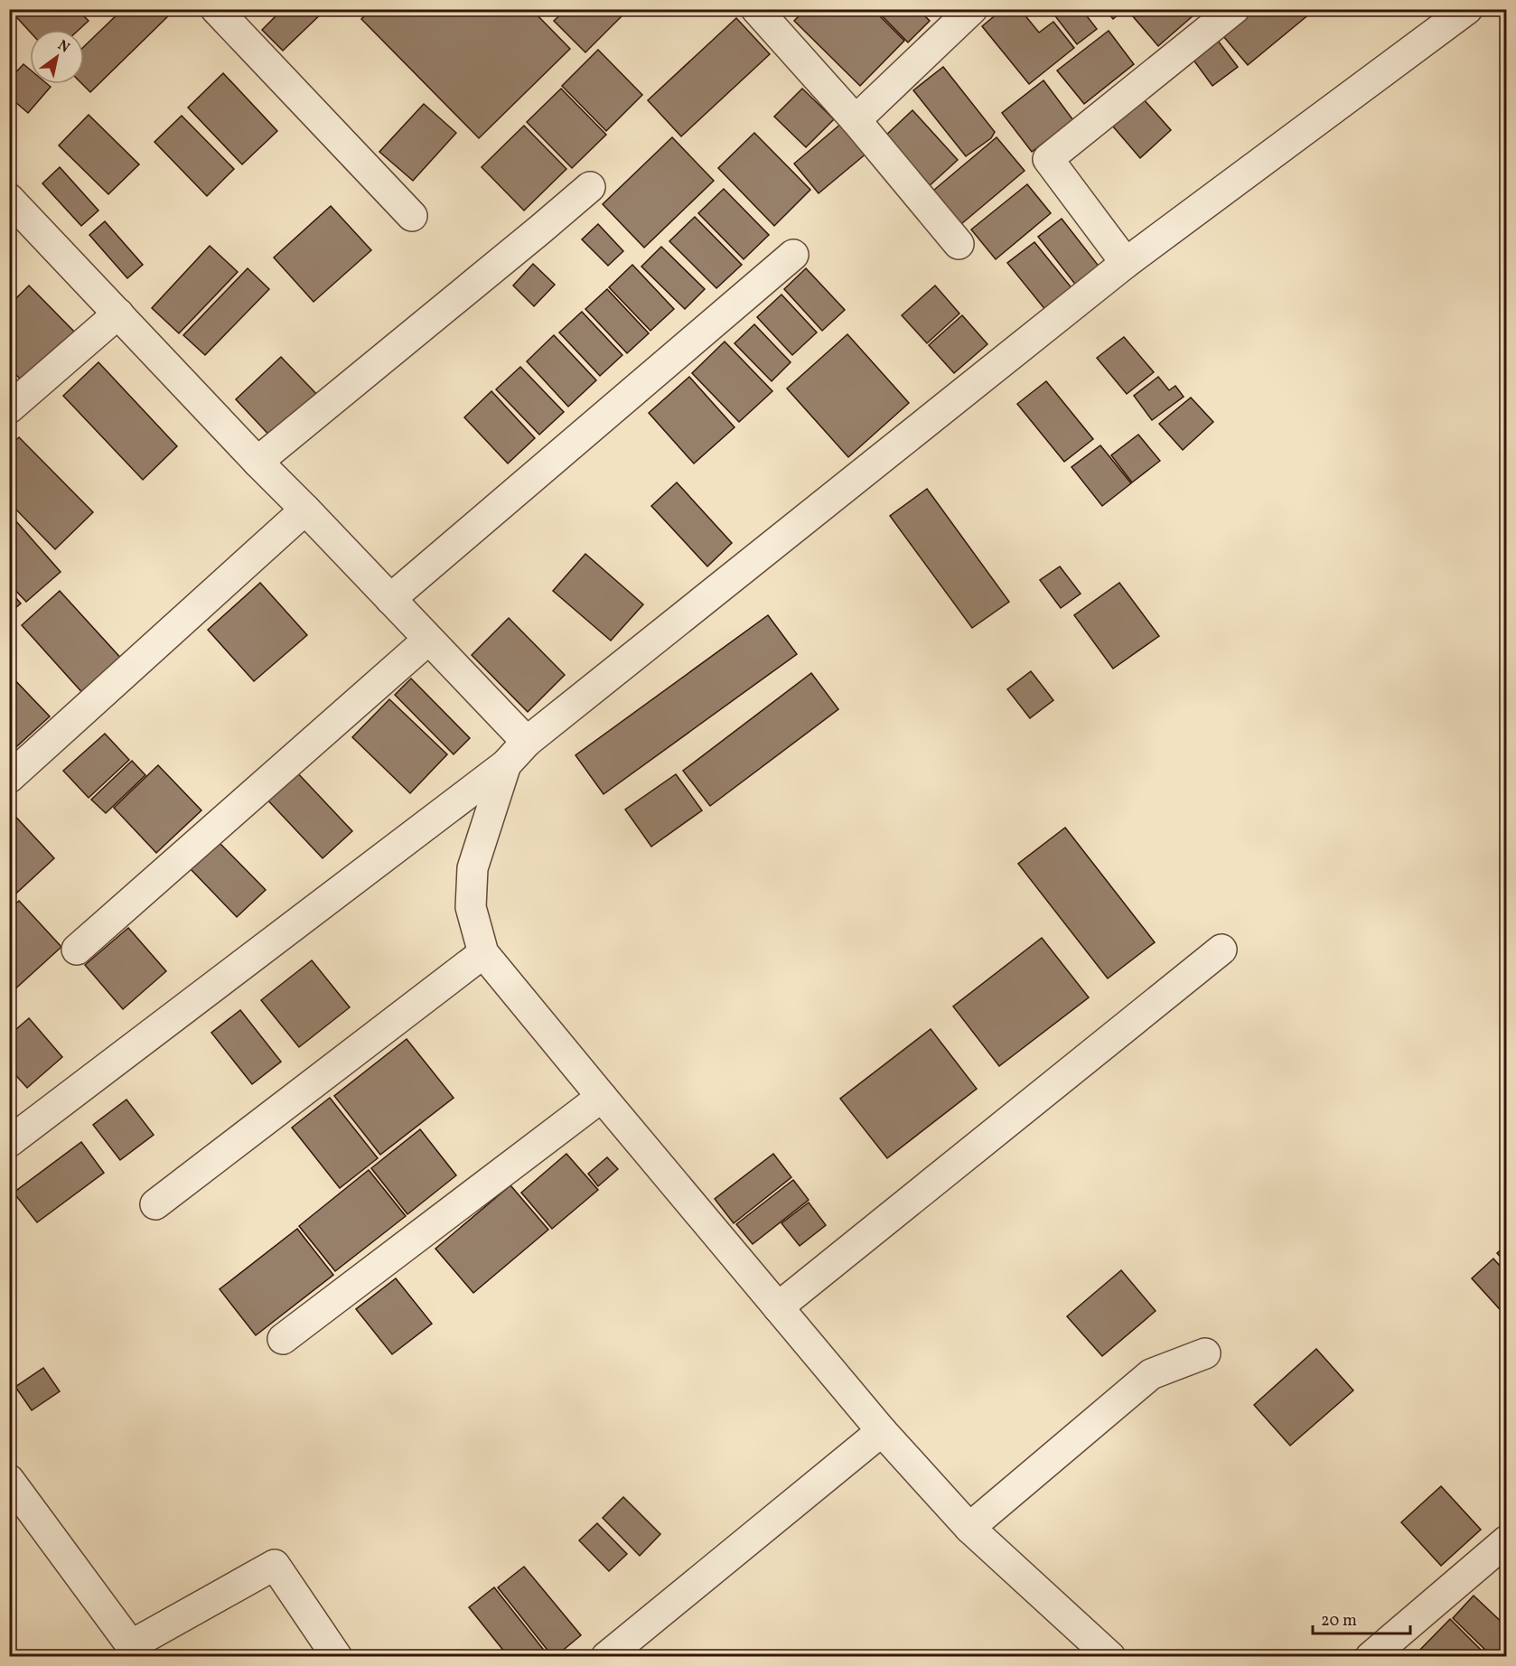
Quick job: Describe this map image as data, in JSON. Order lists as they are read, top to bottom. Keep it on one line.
{"scale_bar":"20 m","north":"top right"}
